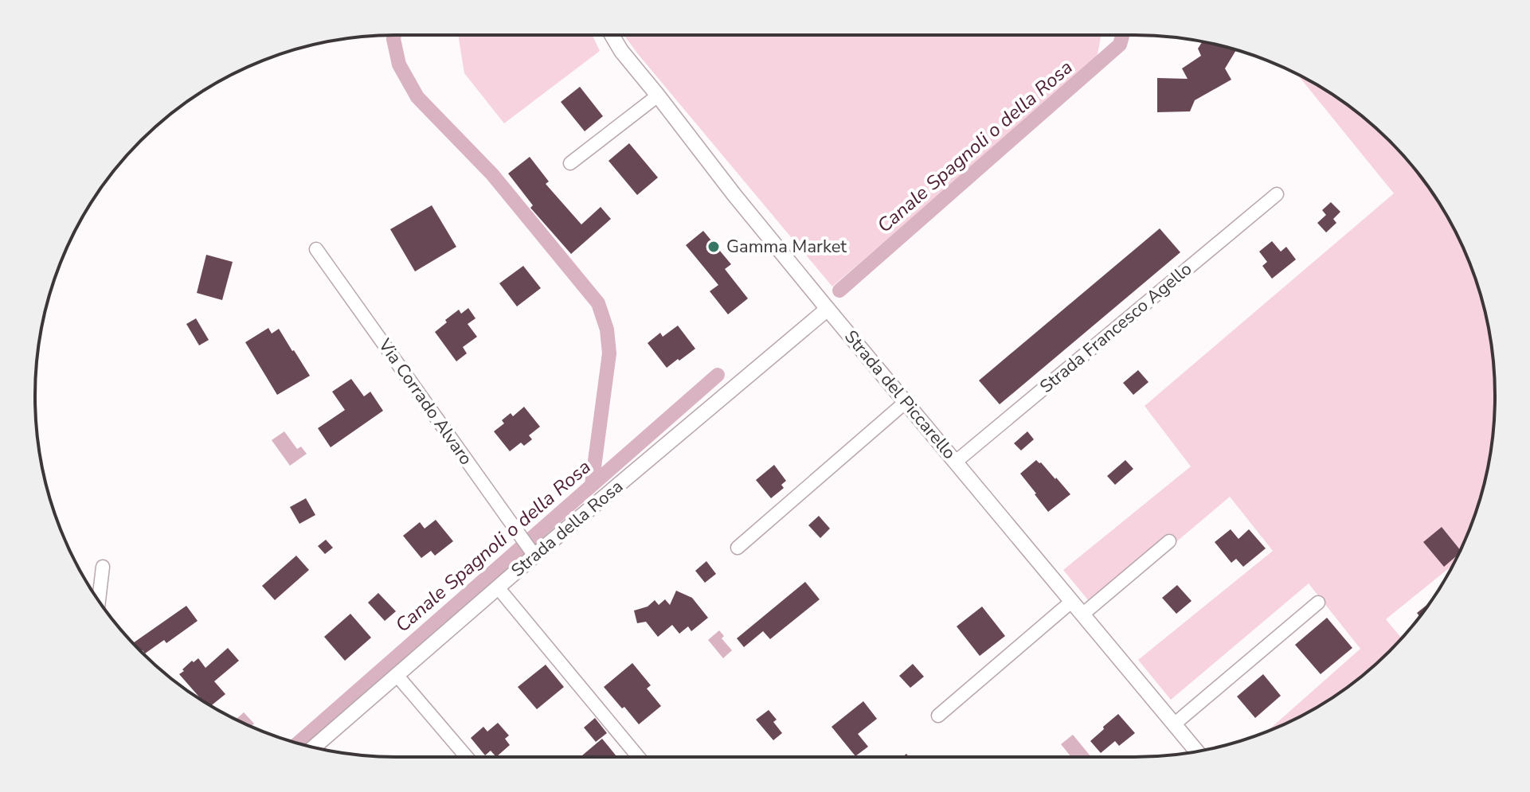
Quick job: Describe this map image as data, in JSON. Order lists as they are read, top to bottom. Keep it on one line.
{"streets":{"street":["Strada Francesco Agello","Strada del Piccarello","Via Corrado Alvaro","Strada della Rosa"]},"crossings":[["Strada Francesco Agello","Strada del Piccarello"],["Strada del Piccarello","Strada della Rosa"],["Via Corrado Alvaro","Strada della Rosa"]],"water":["Canale Spagnoli o della Rosa"],"places":["Gamma Market"]}
